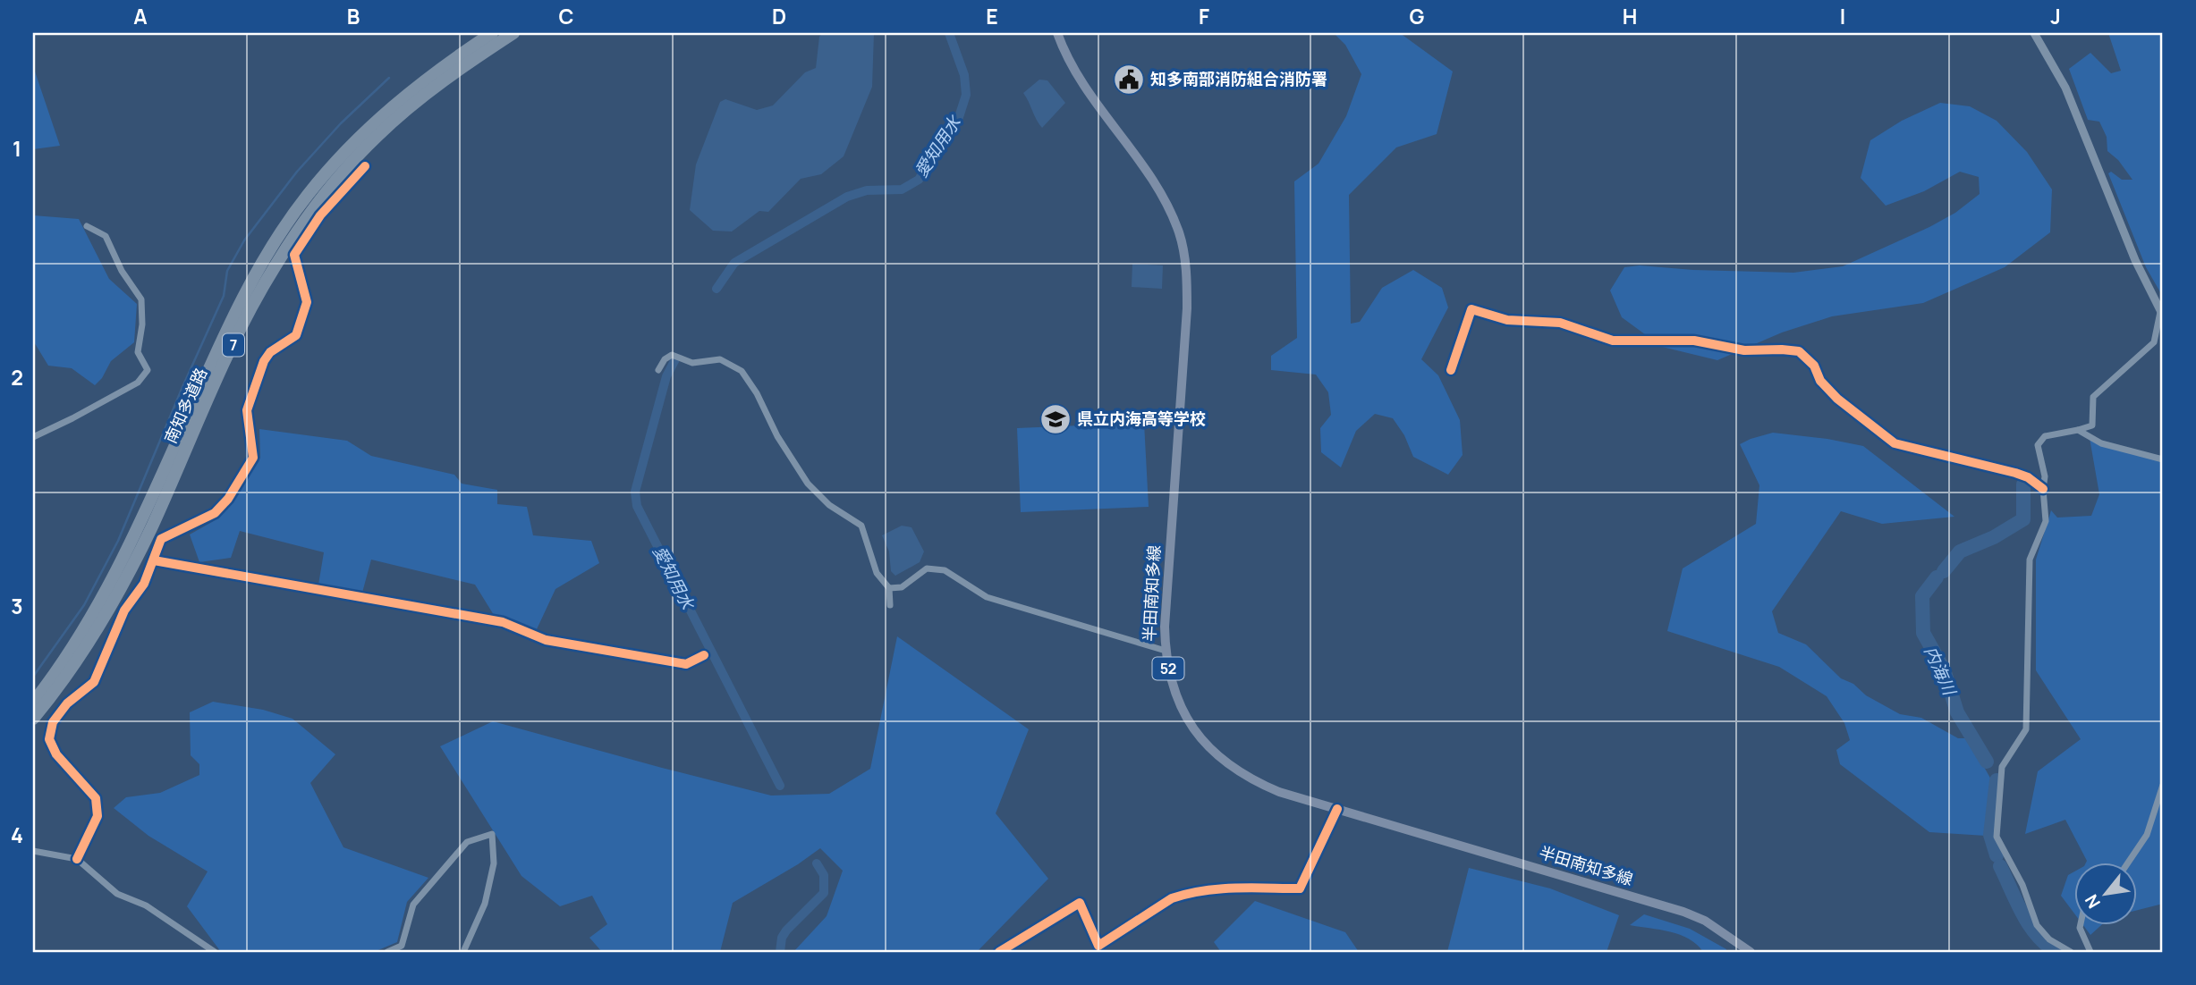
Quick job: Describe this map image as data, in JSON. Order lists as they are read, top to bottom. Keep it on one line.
{"streets":{"highway":["7","南知多道路"],"main road":["半田南知多線","52"]},"water":["愛知用水","内海川"],"places":{"public building":["知多南部消防組合消防署"],"school or university":["県立内海高等学校"]},"north":"bottom left","grid":{"columns":["A","B","C","D","E","F","G","H","I","J"],"rows":["1","2","3","4"]}}
